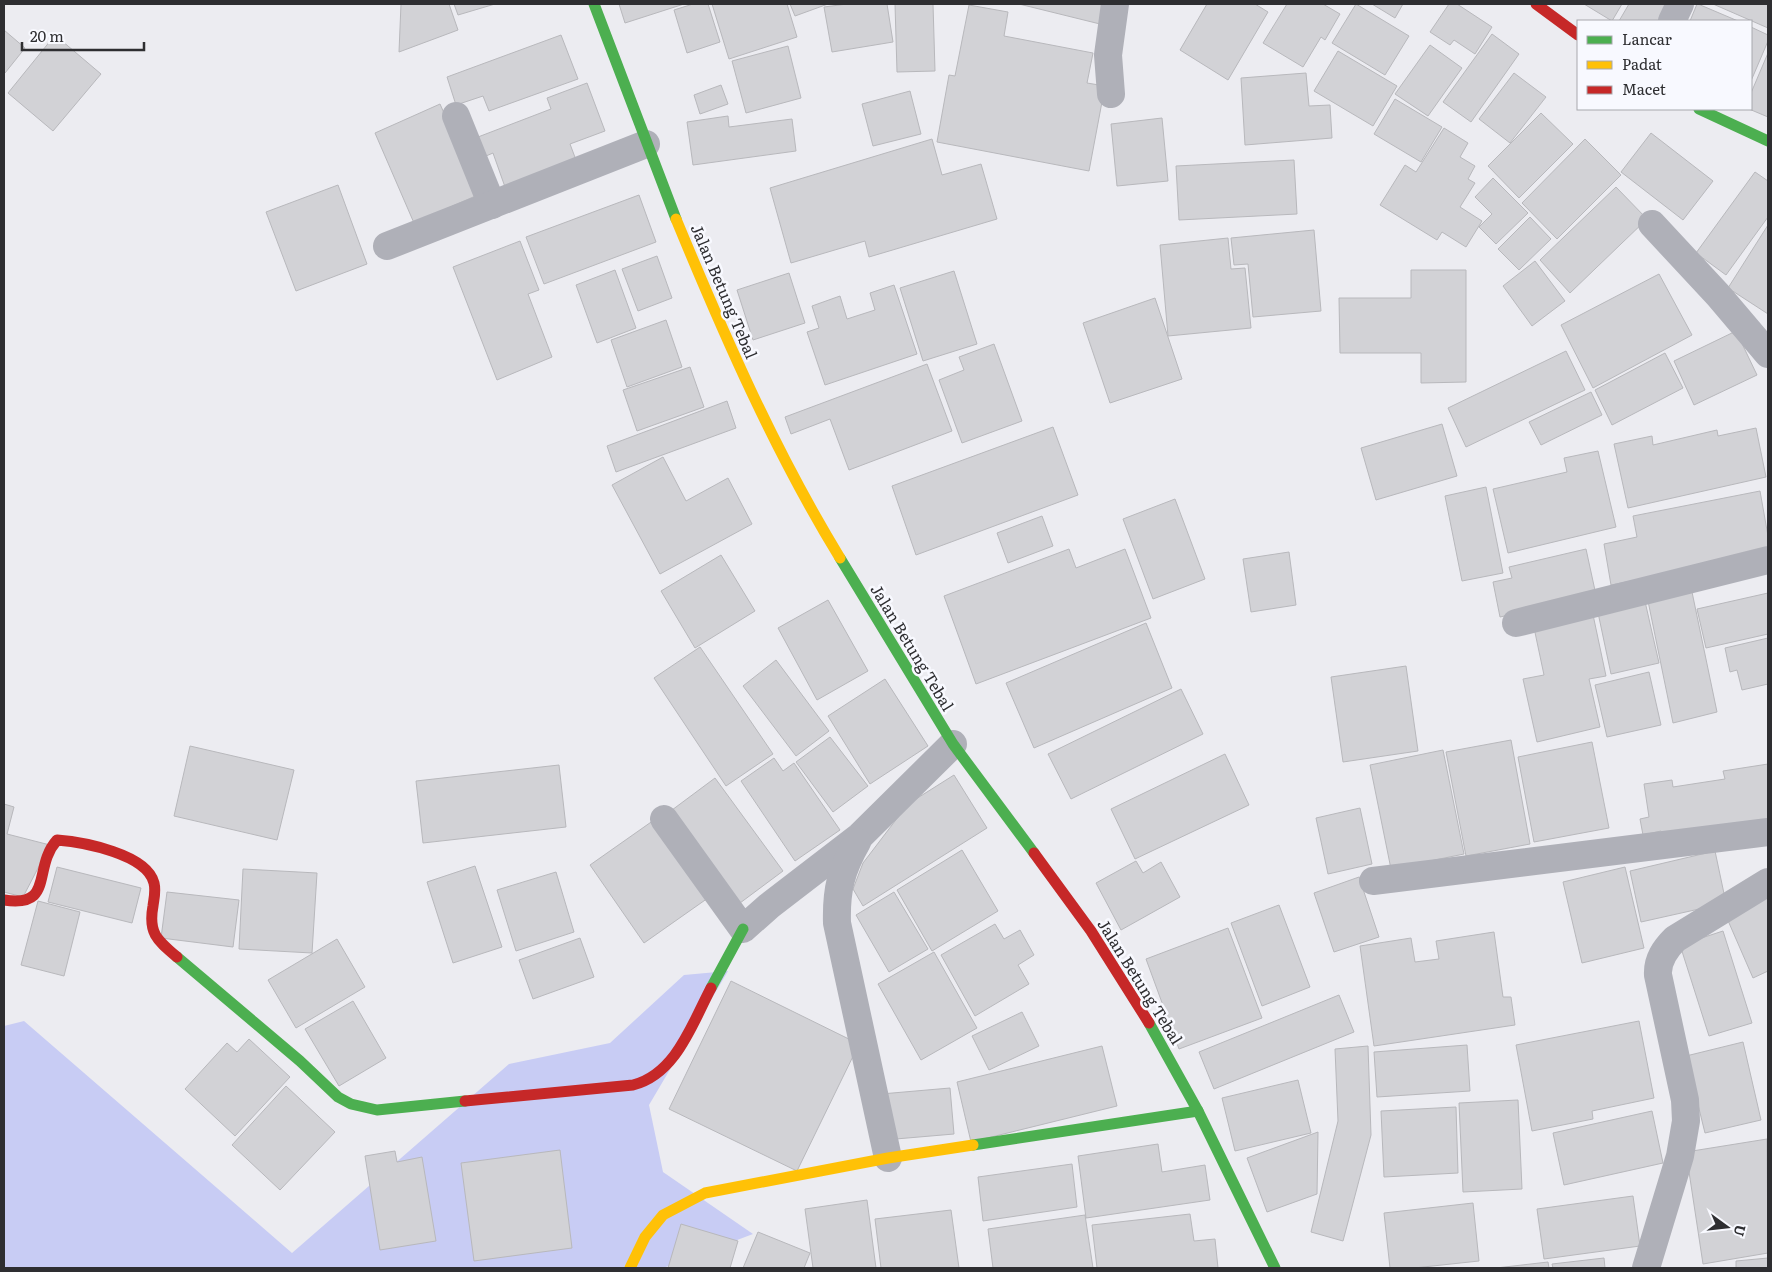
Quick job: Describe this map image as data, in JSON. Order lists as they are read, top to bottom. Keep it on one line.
{"streets":{"street":["Jalan Betung Tebal"]},"legend":["Lancar","Padat","Macet"],"scale_bar":"20 m","north":"right"}
